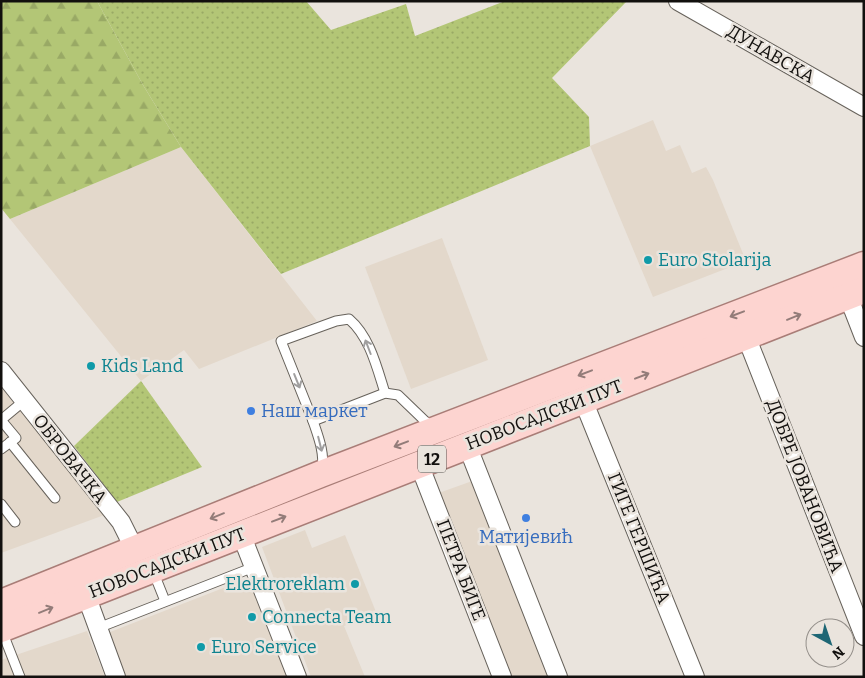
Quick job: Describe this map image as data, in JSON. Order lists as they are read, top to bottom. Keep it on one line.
{"streets":{"main road":["НОВОСАДСКИ ПУТ","12"],"street":["ДУНАВСКА","ОБРОВАЧКА","ДОБРЕ ЈОВАНОВИЋА","ГИГЕ ГЕРШИЋА","ПЕТРА БИГЕ"]},"crossings":[["НОВОСАДСКИ ПУТ","ОБРОВАЧКА"],["НОВОСАДСКИ ПУТ","ДОБРЕ ЈОВАНОВИЋА"],["НОВОСАДСКИ ПУТ","ГИГЕ ГЕРШИЋА"],["НОВОСАДСКИ ПУТ","ПЕТРА БИГЕ"]],"places":["Euro Stolarija","Kids Land","Наш маркет","Матијевић","Elektroreklam","Connecta Team","Euro Service"],"north":"bottom right"}
